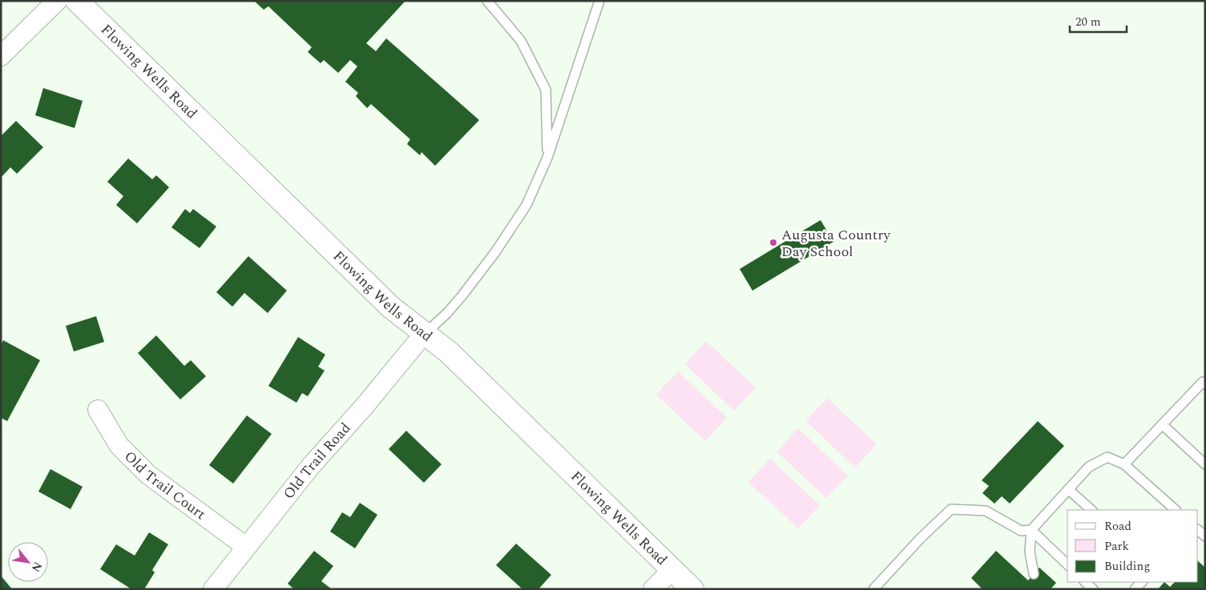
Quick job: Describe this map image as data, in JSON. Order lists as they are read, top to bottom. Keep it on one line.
{"streets":{"main road":["Flowing Wells Road"],"street":["Old Trail Road","Old Trail Court"]},"crossings":[["Flowing Wells Road","Old Trail Road"],["Old Trail Road","Old Trail Court"]],"places":["Augusta Country Day School"],"legend":["Road","Park","Building"],"scale_bar":"20 m","north":"bottom right"}
